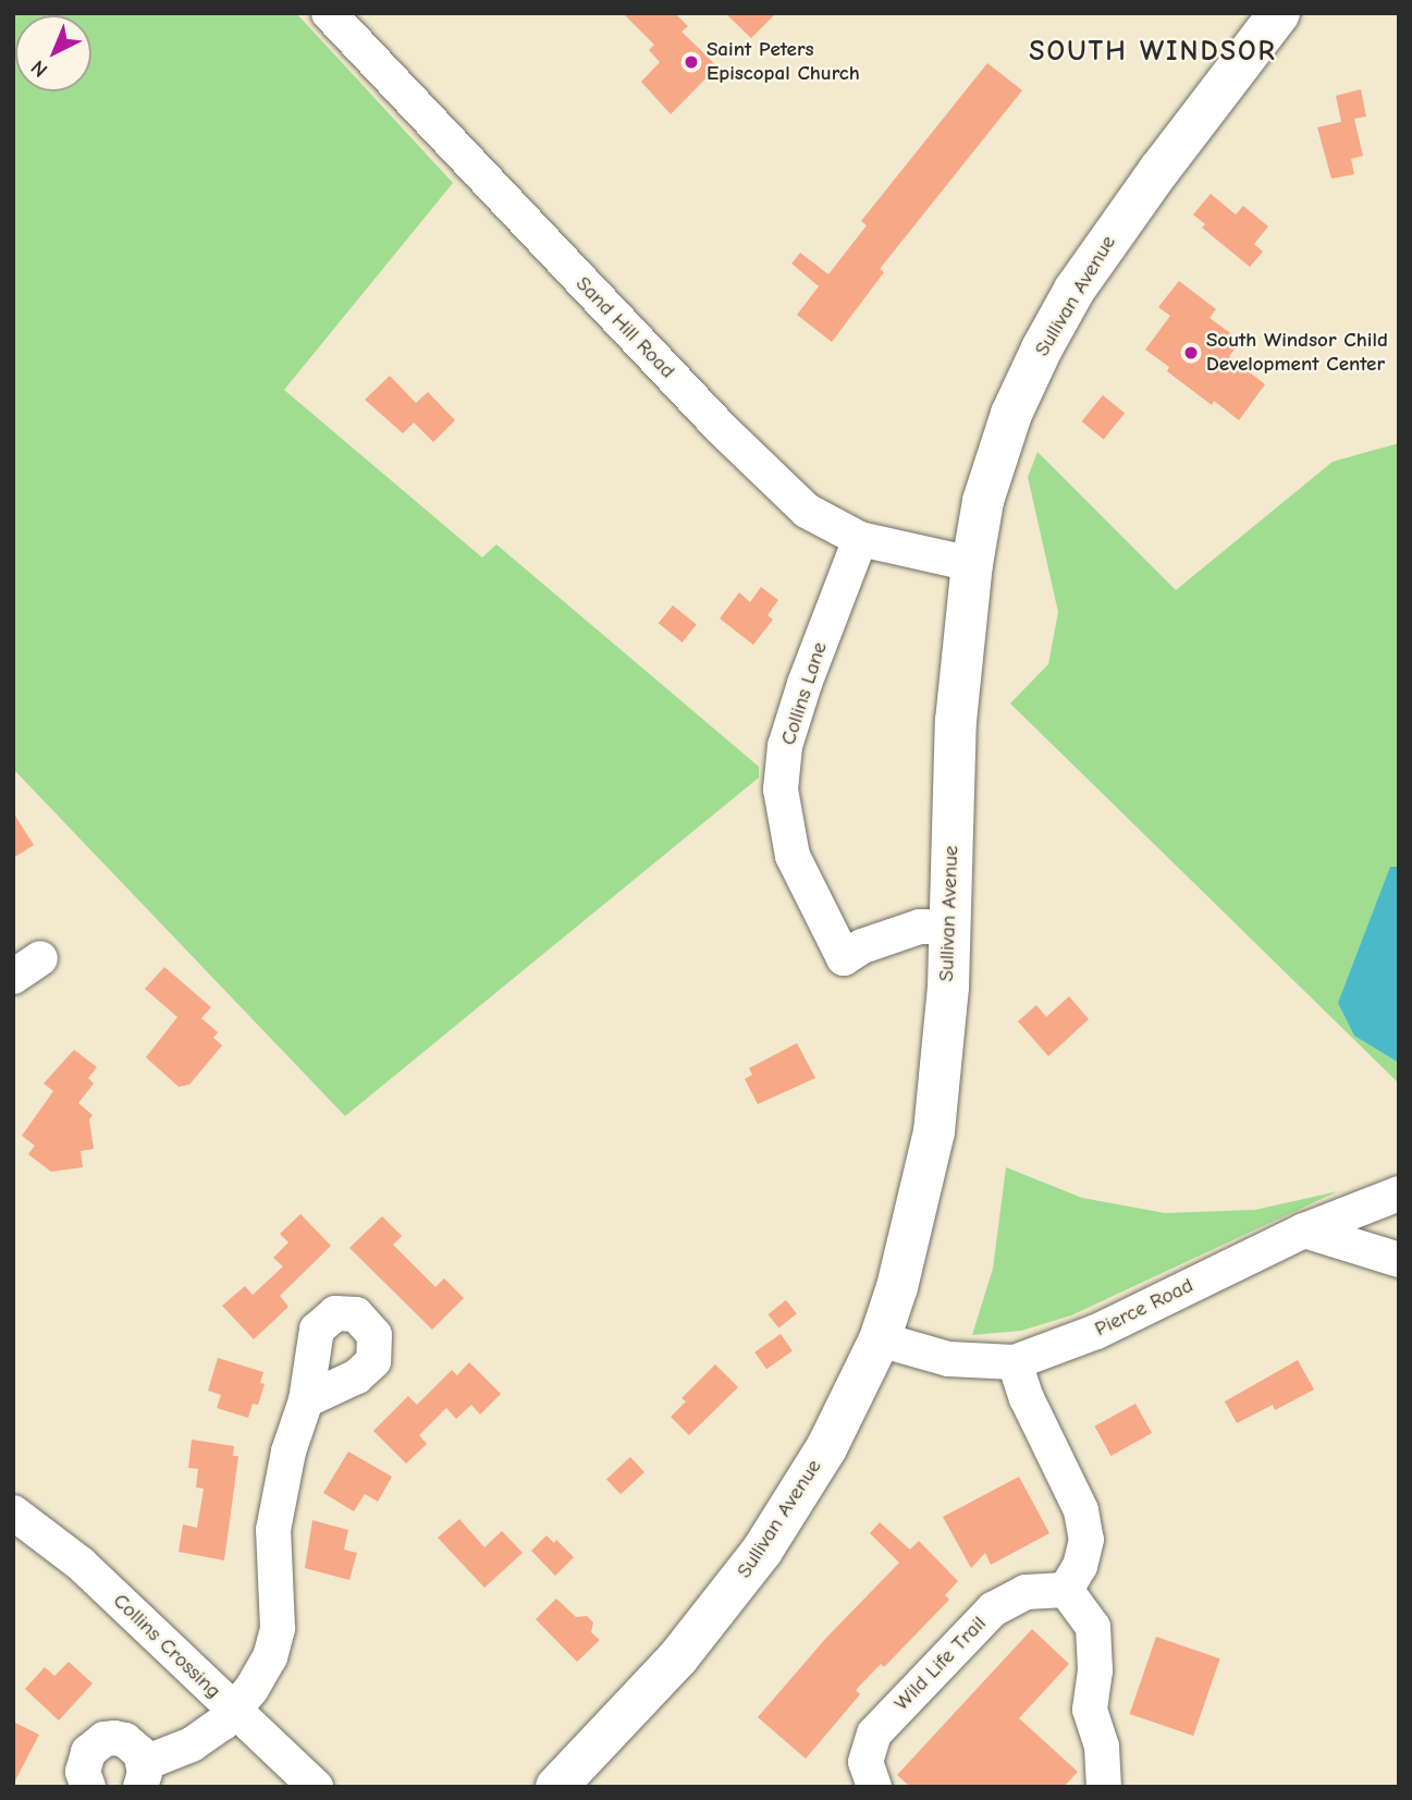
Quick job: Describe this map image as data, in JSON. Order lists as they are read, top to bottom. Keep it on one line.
{"streets":{"main road":["Sullivan Avenue"],"street":["Sand Hill Road","Collins Lane","Pierce Road","Collins Crossing","Wild Life Trail"]},"crossings":[["Sullivan Avenue","Sand Hill Road"],["Sullivan Avenue","Collins Lane"],["Sullivan Avenue","Pierce Road"],["Sand Hill Road","Collins Lane"]],"districts":["SOUTH WINDSOR"],"places":["Saint Peters Episcopal Church","South Windsor Child Development Center"],"north":"bottom left"}
